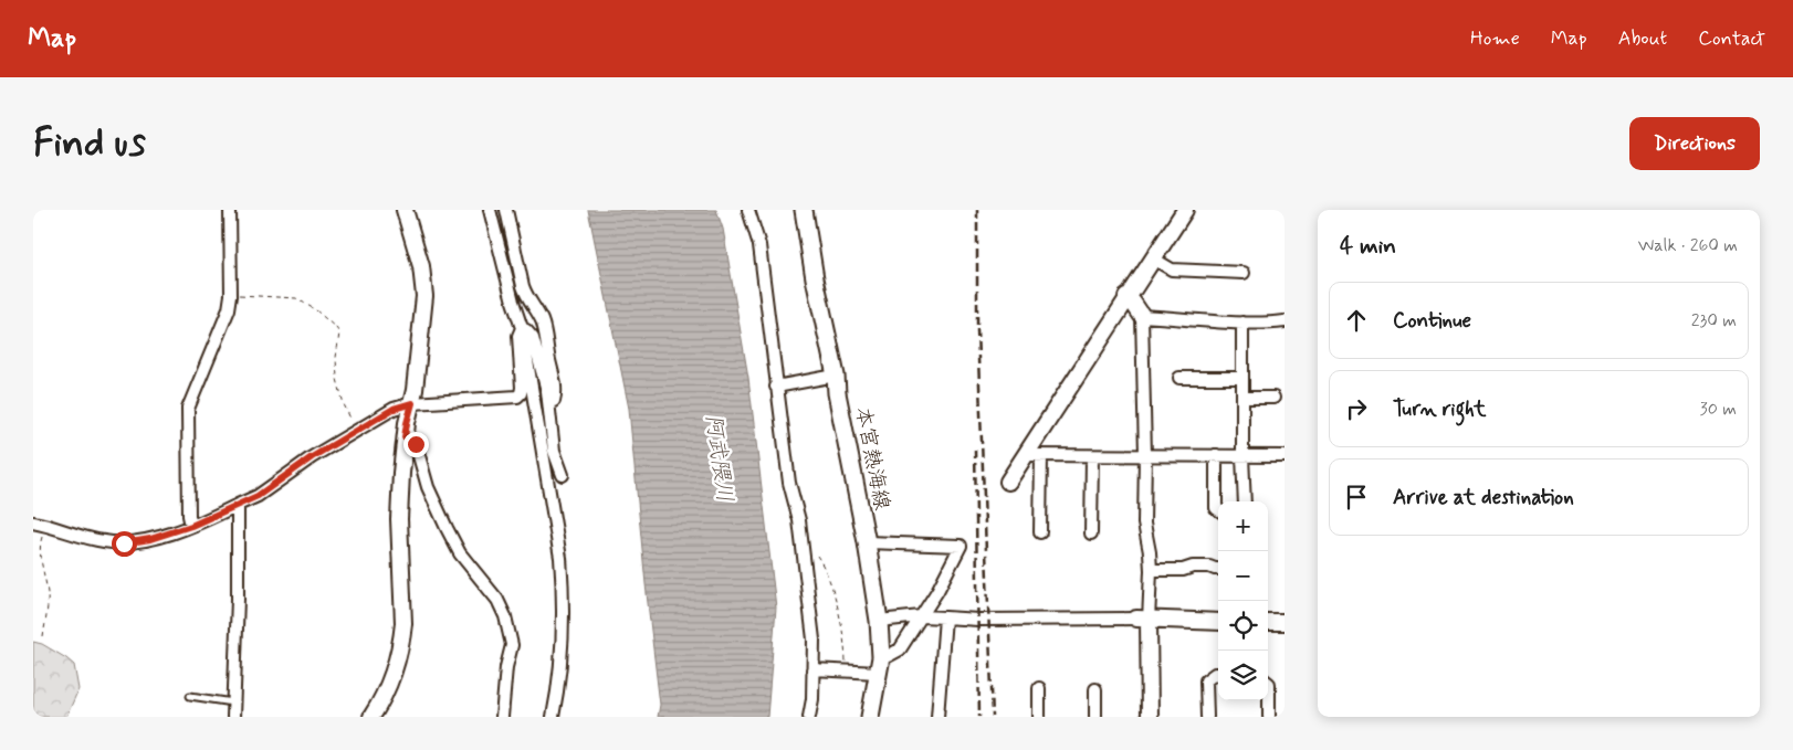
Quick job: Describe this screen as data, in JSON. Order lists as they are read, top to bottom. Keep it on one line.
{"streets":{"main road":["本宮熱海線"]},"water":["阿武隈川"],"page":{"header":"Map","nav":["Home","Map","About","Contact"],"buttons":"Directions","title":"Find us","heading":["4 min","Walk · 260 m"],"list":[["Continue","230 m"],["Turn right","30 m"],"Arrive at destination"],"map_buttons":["+","−"]}}
